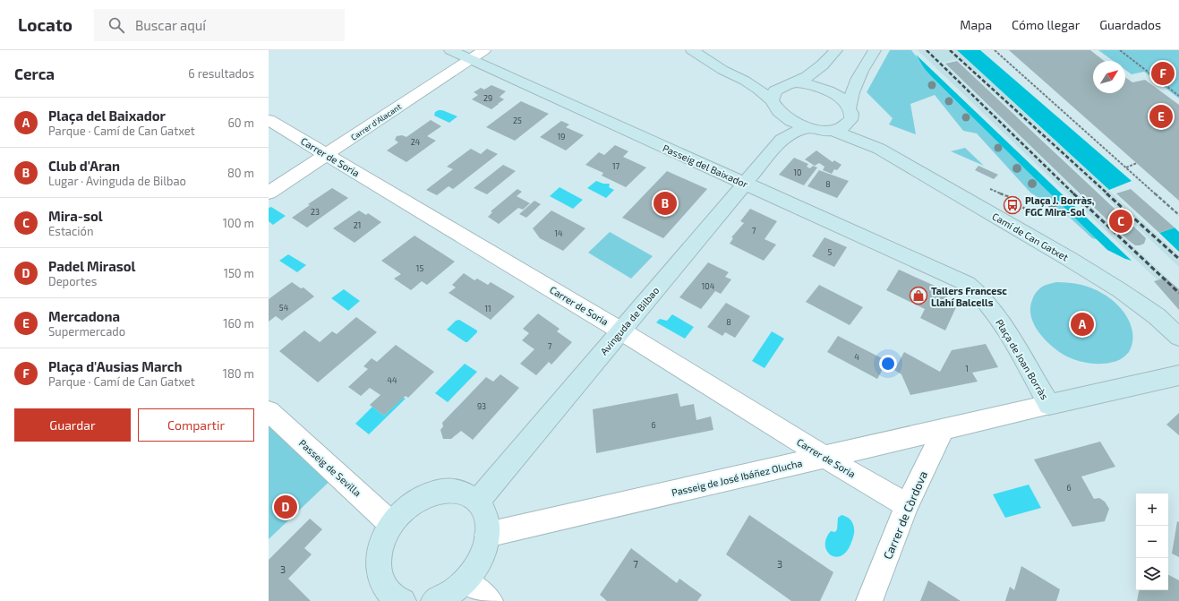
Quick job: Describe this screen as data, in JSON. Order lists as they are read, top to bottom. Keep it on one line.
{"streets":{"street":["Carrer d'Alacant","Carrer de Soria","Passeig del Baixador","Camí de Can Gatxet","Avinguda de Bilbao","Plaça de Joan Borràs","Passeig de Sevilla","Passeig de José Ibáñez Olucha","Carrer de Còrdova"]},"crossings":[["Carrer d'Alacant","Carrer de Soria"],["Carrer d'Alacant","Passeig del Baixador"],["Carrer de Soria","Avinguda de Bilbao"],["Carrer de Soria","Passeig de José Ibáñez Olucha"],["Carrer de Soria","Carrer de Còrdova"],["Passeig del Baixador","Avinguda de Bilbao"],["Passeig del Baixador","Plaça de Joan Borràs"],["Camí de Can Gatxet","Avinguda de Bilbao"],["Plaça de Joan Borràs","Passeig de José Ibáñez Olucha"],["Passeig de José Ibáñez Olucha","Carrer de Còrdova"]],"places":{"bus stop":["Plaça J. Borràs, FGC Mira-Sol"],"shop":["Tallers Francesc Llahí Balcells"]},"house_numbers":["29","25","19","24","17","10","8","23","21","7","14","5","15","104","54","11","8","7","4","1","44","93","6","6","7","3","3"],"north":"top right","page":{"header":"Locato","search":"Buscar aquí","nav":["Mapa","Cómo llegar","Guardados"],"heading":["Cerca","6 resultados"],"pins":["F","E","B","C","A","D"],"list":[{"mark":"A","name":"Plaça del Baixador","note":"Parque · Camí de Can Gatxet","value":"60 m"},{"mark":"B","name":"Club d'Aran","note":"Lugar · Avinguda de Bilbao","value":"80 m"},{"mark":"C","name":"Mira-sol","note":"Estación","value":"100 m"},{"mark":"D","name":"Padel Mirasol","note":"Deportes","value":"150 m"},{"mark":"E","name":"Mercadona","note":"Supermercado","value":"160 m"},{"mark":"F","name":"Plaça d'Ausias March","note":"Parque · Camí de Can Gatxet","value":"180 m"}],"buttons":["Guardar","Compartir"],"map_buttons":["+","−"]}}
